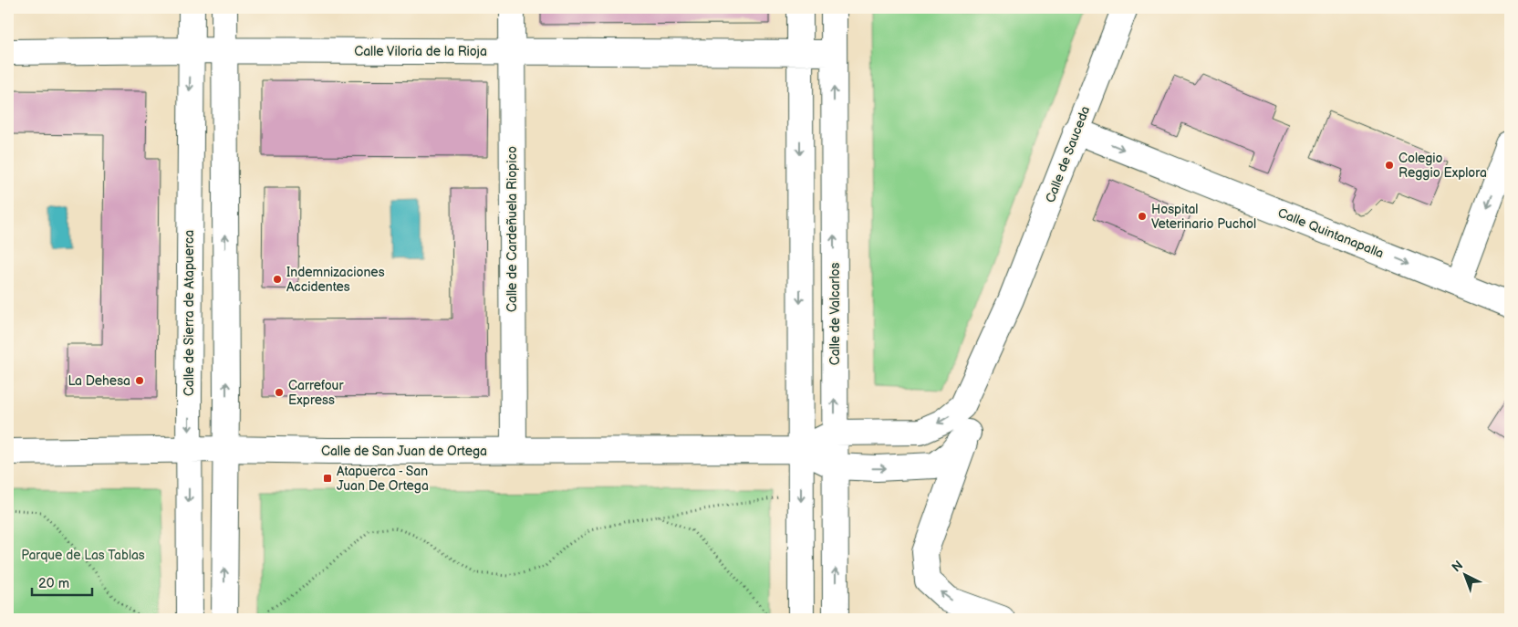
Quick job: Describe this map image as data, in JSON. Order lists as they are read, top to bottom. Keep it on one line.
{"streets":{"street":["Calle Viloria de la Rioja","Calle de Sauceda","Calle de Cardeñuela Riopico","Calle Quintanapalla","Calle de Sierra de Atapuerca","Calle de Valcarlos","Calle de San Juan de Ortega"]},"crossings":[["Calle Viloria de la Rioja","Calle de Cardeñuela Riopico"],["Calle Viloria de la Rioja","Calle de Sierra de Atapuerca"],["Calle Viloria de la Rioja","Calle de Valcarlos"],["Calle de Sauceda","Calle Quintanapalla"],["Calle de Sauceda","Calle de Valcarlos"],["Calle de Sauceda","Calle de San Juan de Ortega"],["Calle de Cardeñuela Riopico","Calle de San Juan de Ortega"],["Calle de Sierra de Atapuerca","Calle de San Juan de Ortega"],["Calle de Valcarlos","Calle de San Juan de Ortega"]],"one_way":["Calle Quintanapalla"],"parks":["Parque de Las Tablas"],"places":{"other":["Colegio Reggio Explora","Hospital Veterinario Puchol","Indemnizaciones Accidentes","La Dehesa","Carrefour Express"],"transit":["Atapuerca - San Juan De Ortega"]},"scale_bar":"20 m","north":"top left"}
